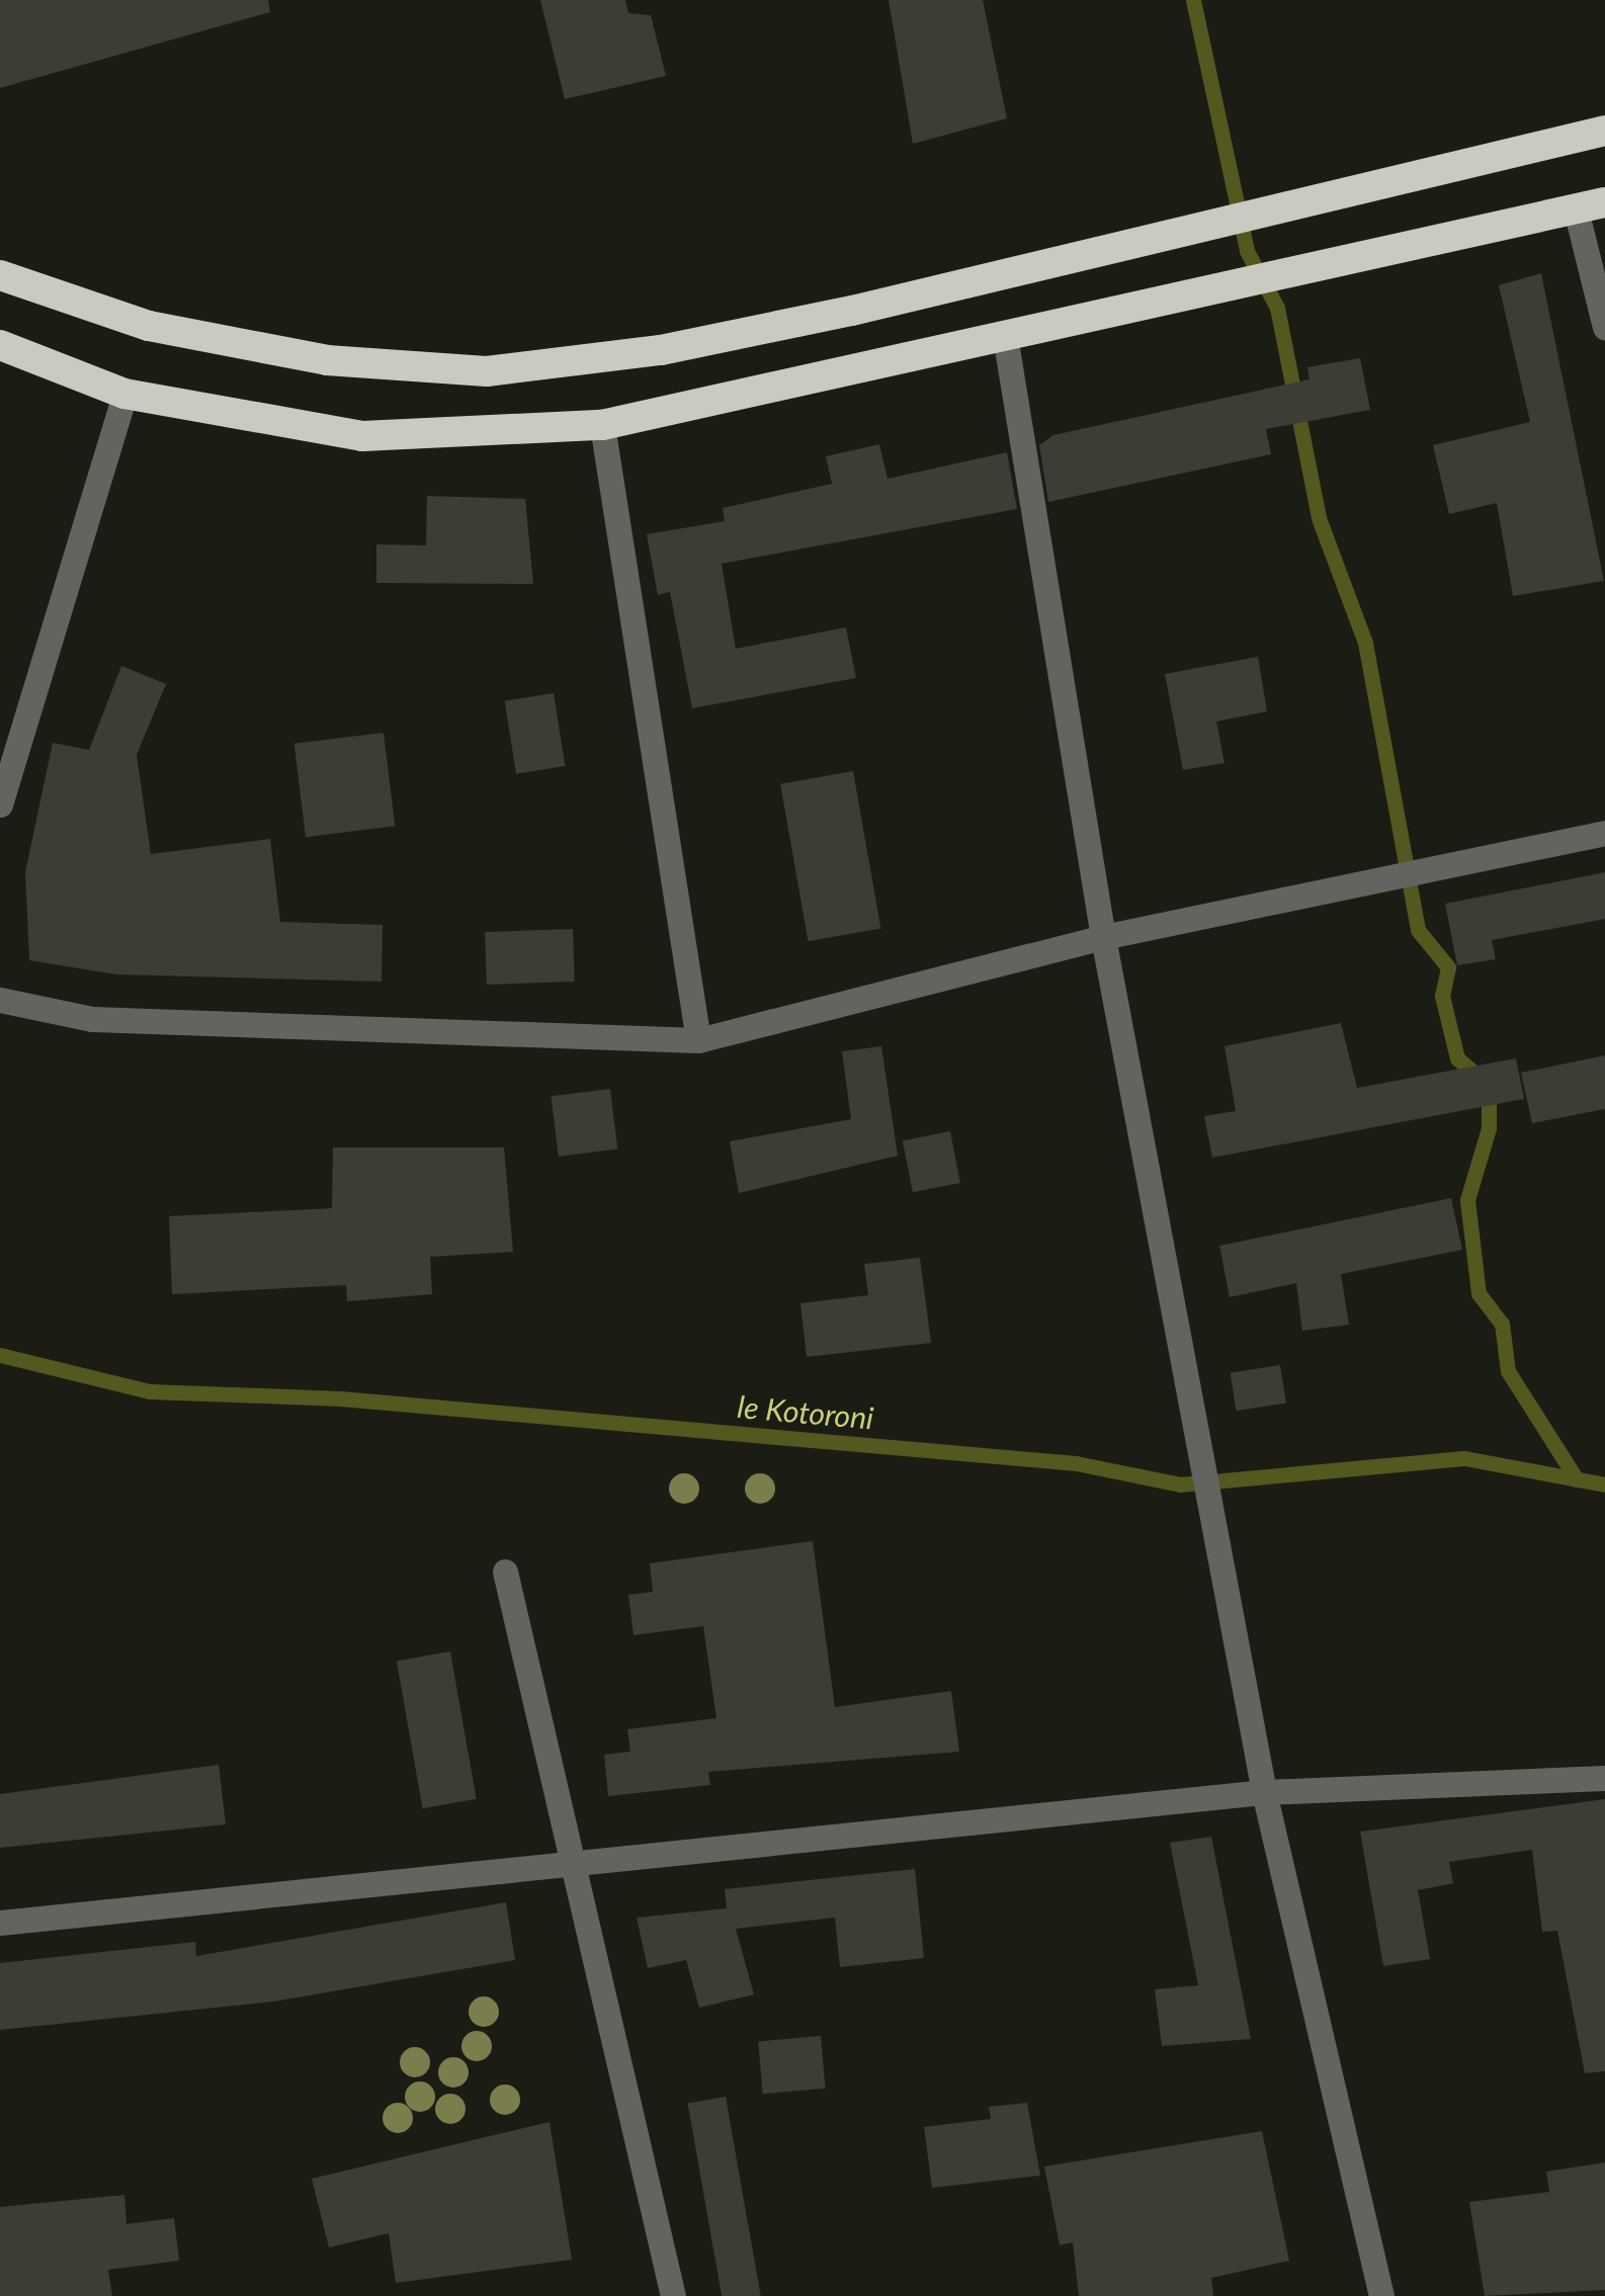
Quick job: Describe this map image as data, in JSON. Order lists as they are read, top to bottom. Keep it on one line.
{"water":["le Kotoroni"]}
